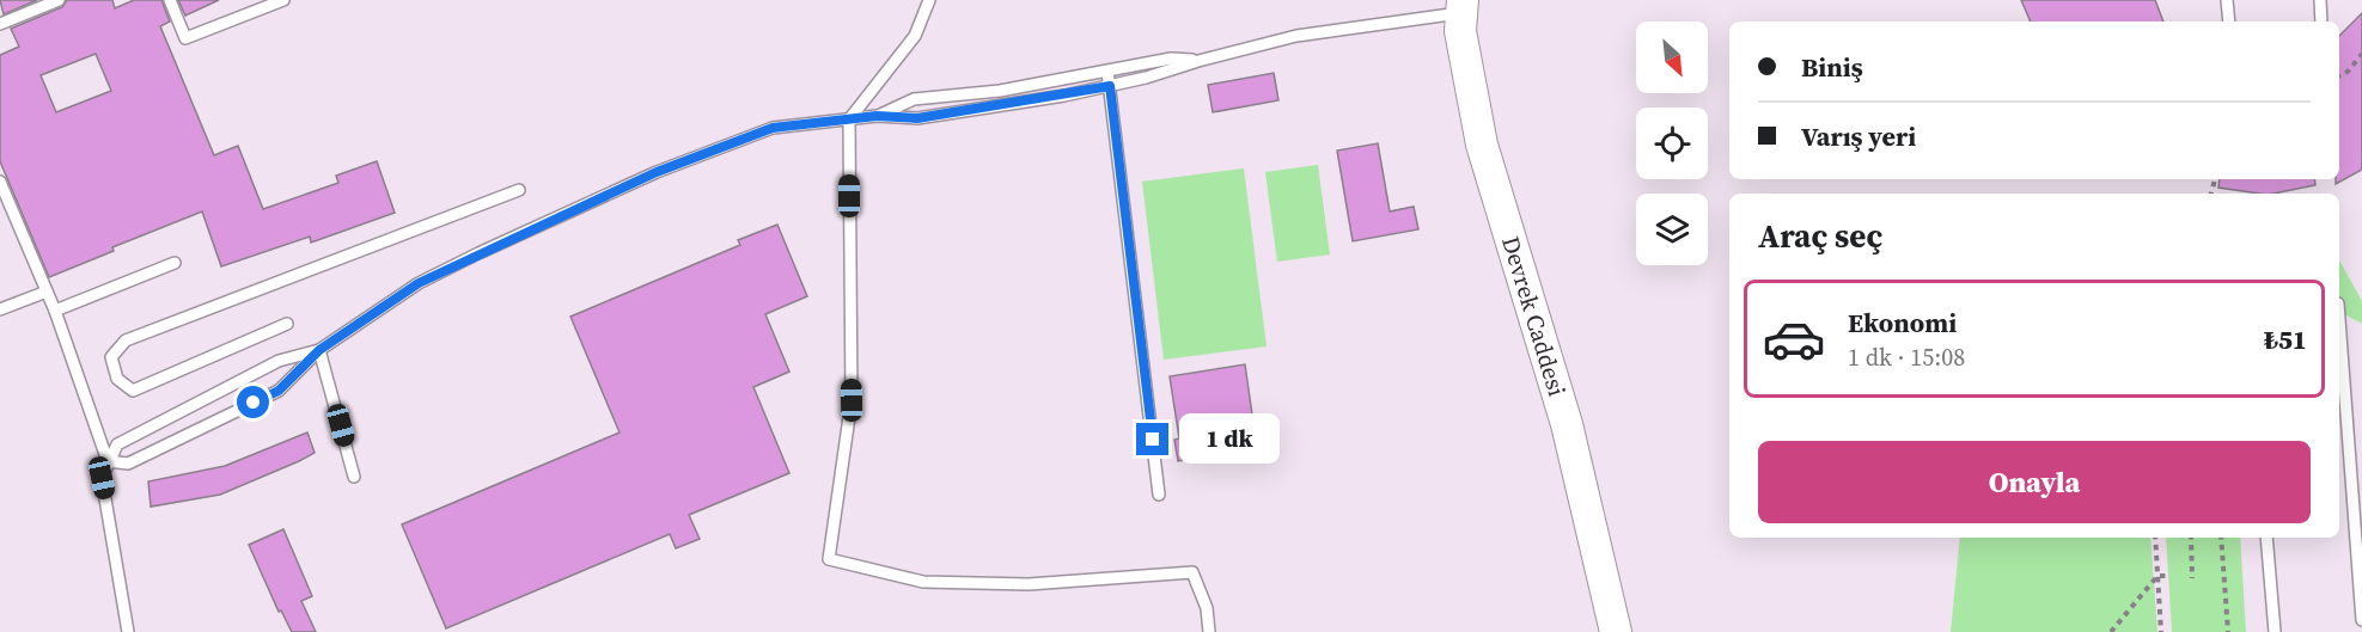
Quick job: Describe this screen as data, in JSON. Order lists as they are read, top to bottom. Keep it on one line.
{"streets":{"street":["Devrek Caddesi"]},"north":"bottom right","page":{"banner":["Biniş","Varış yeri"],"heading":"Araç seç","list":[{"name":"Ekonomi","note":"1 dk · 15:08","value":"₺51"}],"bubble":"1 dk","buttons":"Onayla"}}
